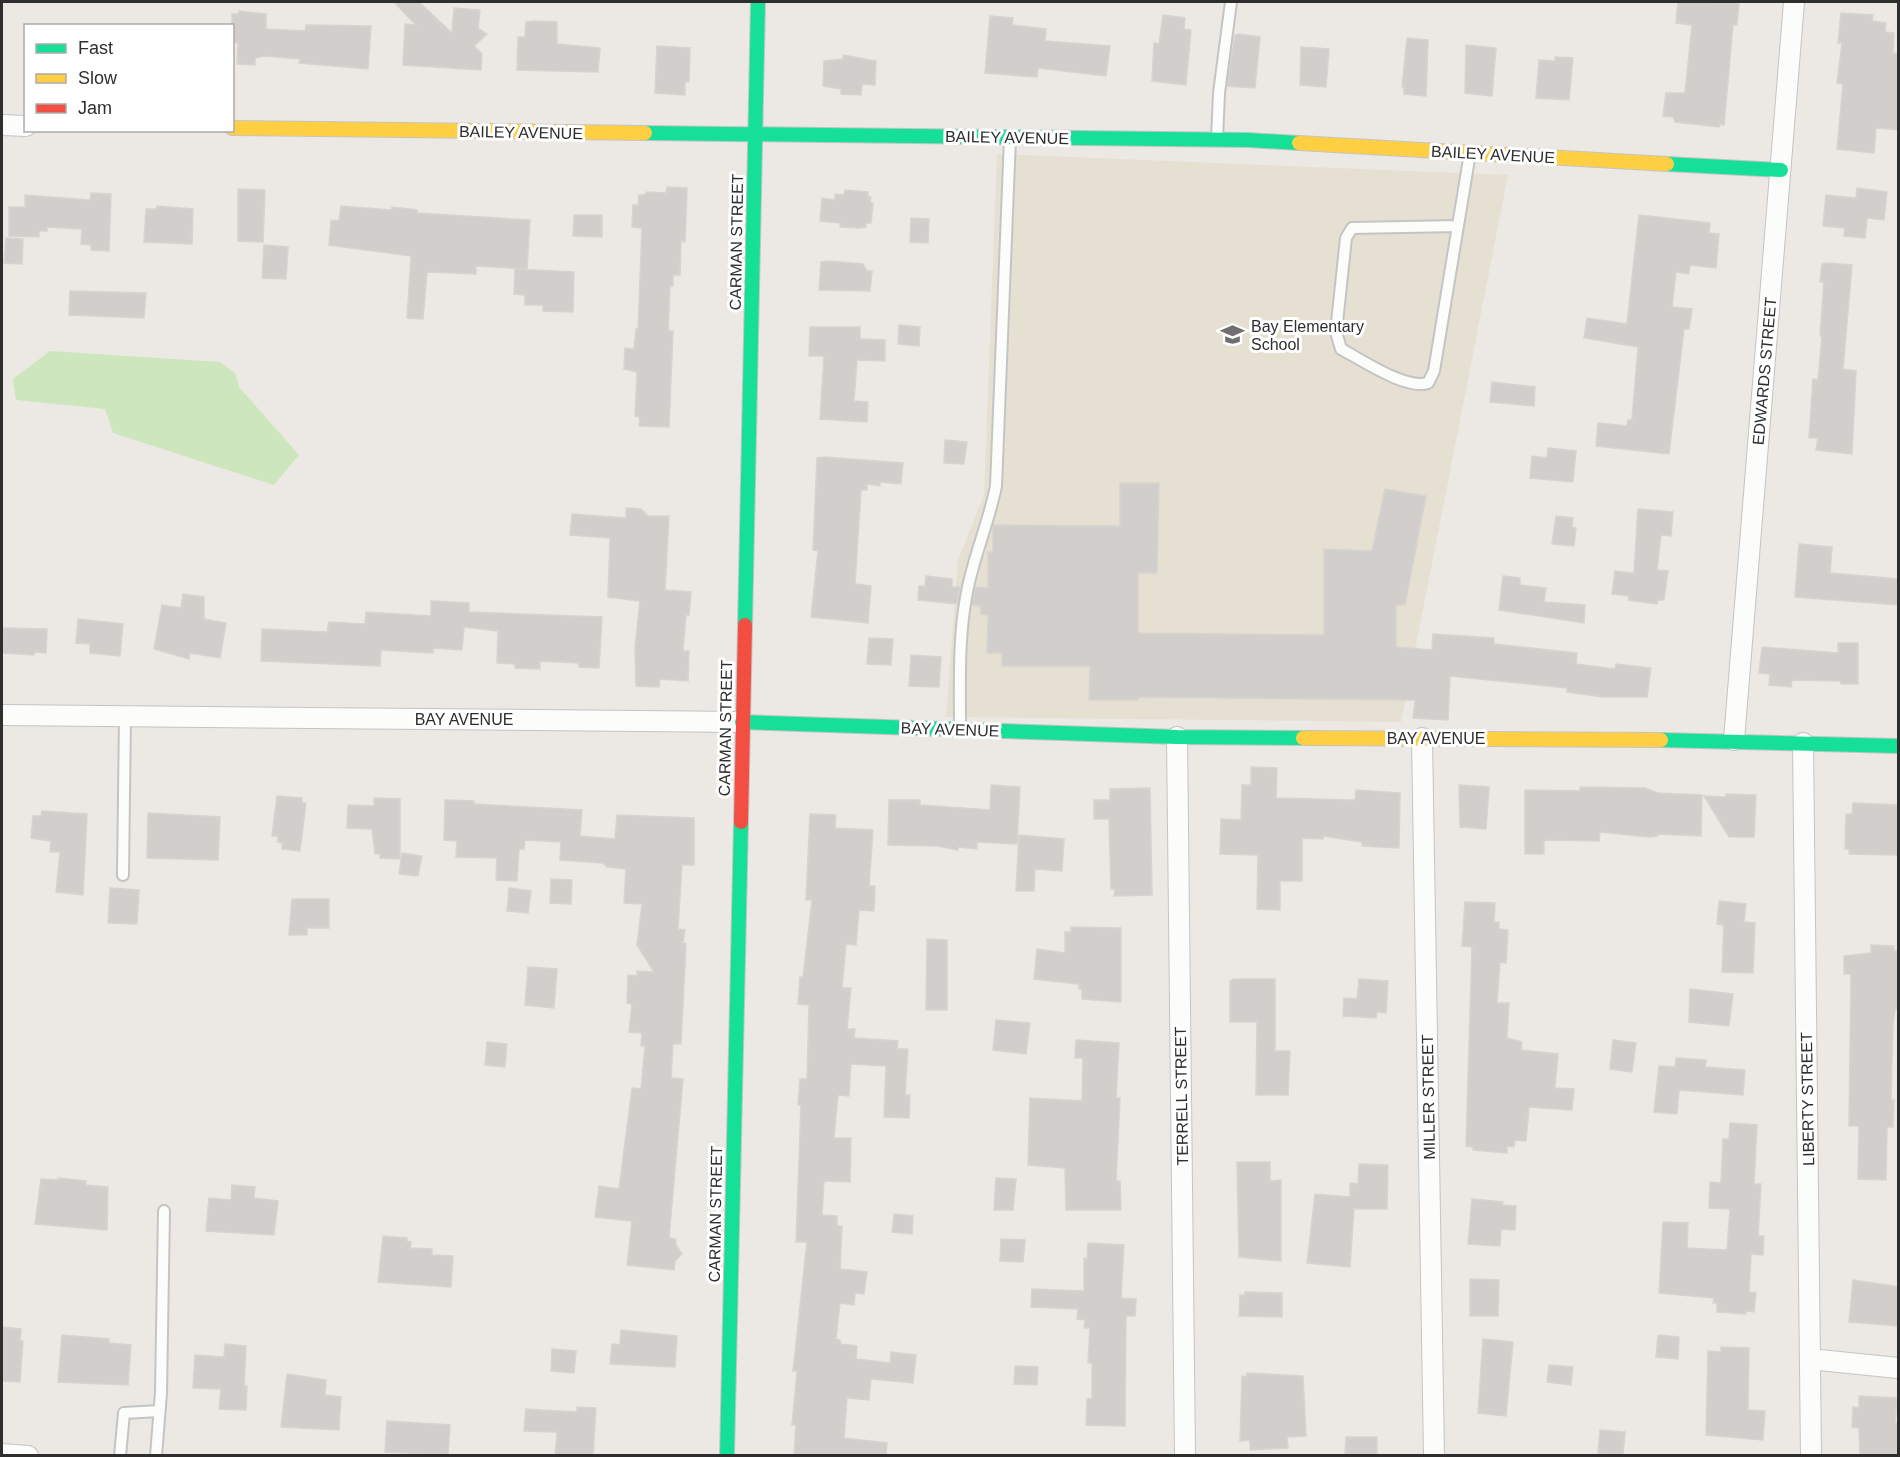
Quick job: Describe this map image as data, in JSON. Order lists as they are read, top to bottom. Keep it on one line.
{"streets":{"street":["BAILEY AVENUE","CARMAN STREET","EDWARDS STREET","BAY AVENUE","TERRELL STREET","MILLER STREET","LIBERTY STREET"]},"crossings":[["BAILEY AVENUE","CARMAN STREET"],["BAILEY AVENUE","EDWARDS STREET"],["CARMAN STREET","BAY AVENUE"],["EDWARDS STREET","BAY AVENUE"],["BAY AVENUE","TERRELL STREET"],["BAY AVENUE","MILLER STREET"],["BAY AVENUE","LIBERTY STREET"]],"places":{"school or university":["Bay Elementary School"]},"legend":["Fast","Slow","Jam"]}
